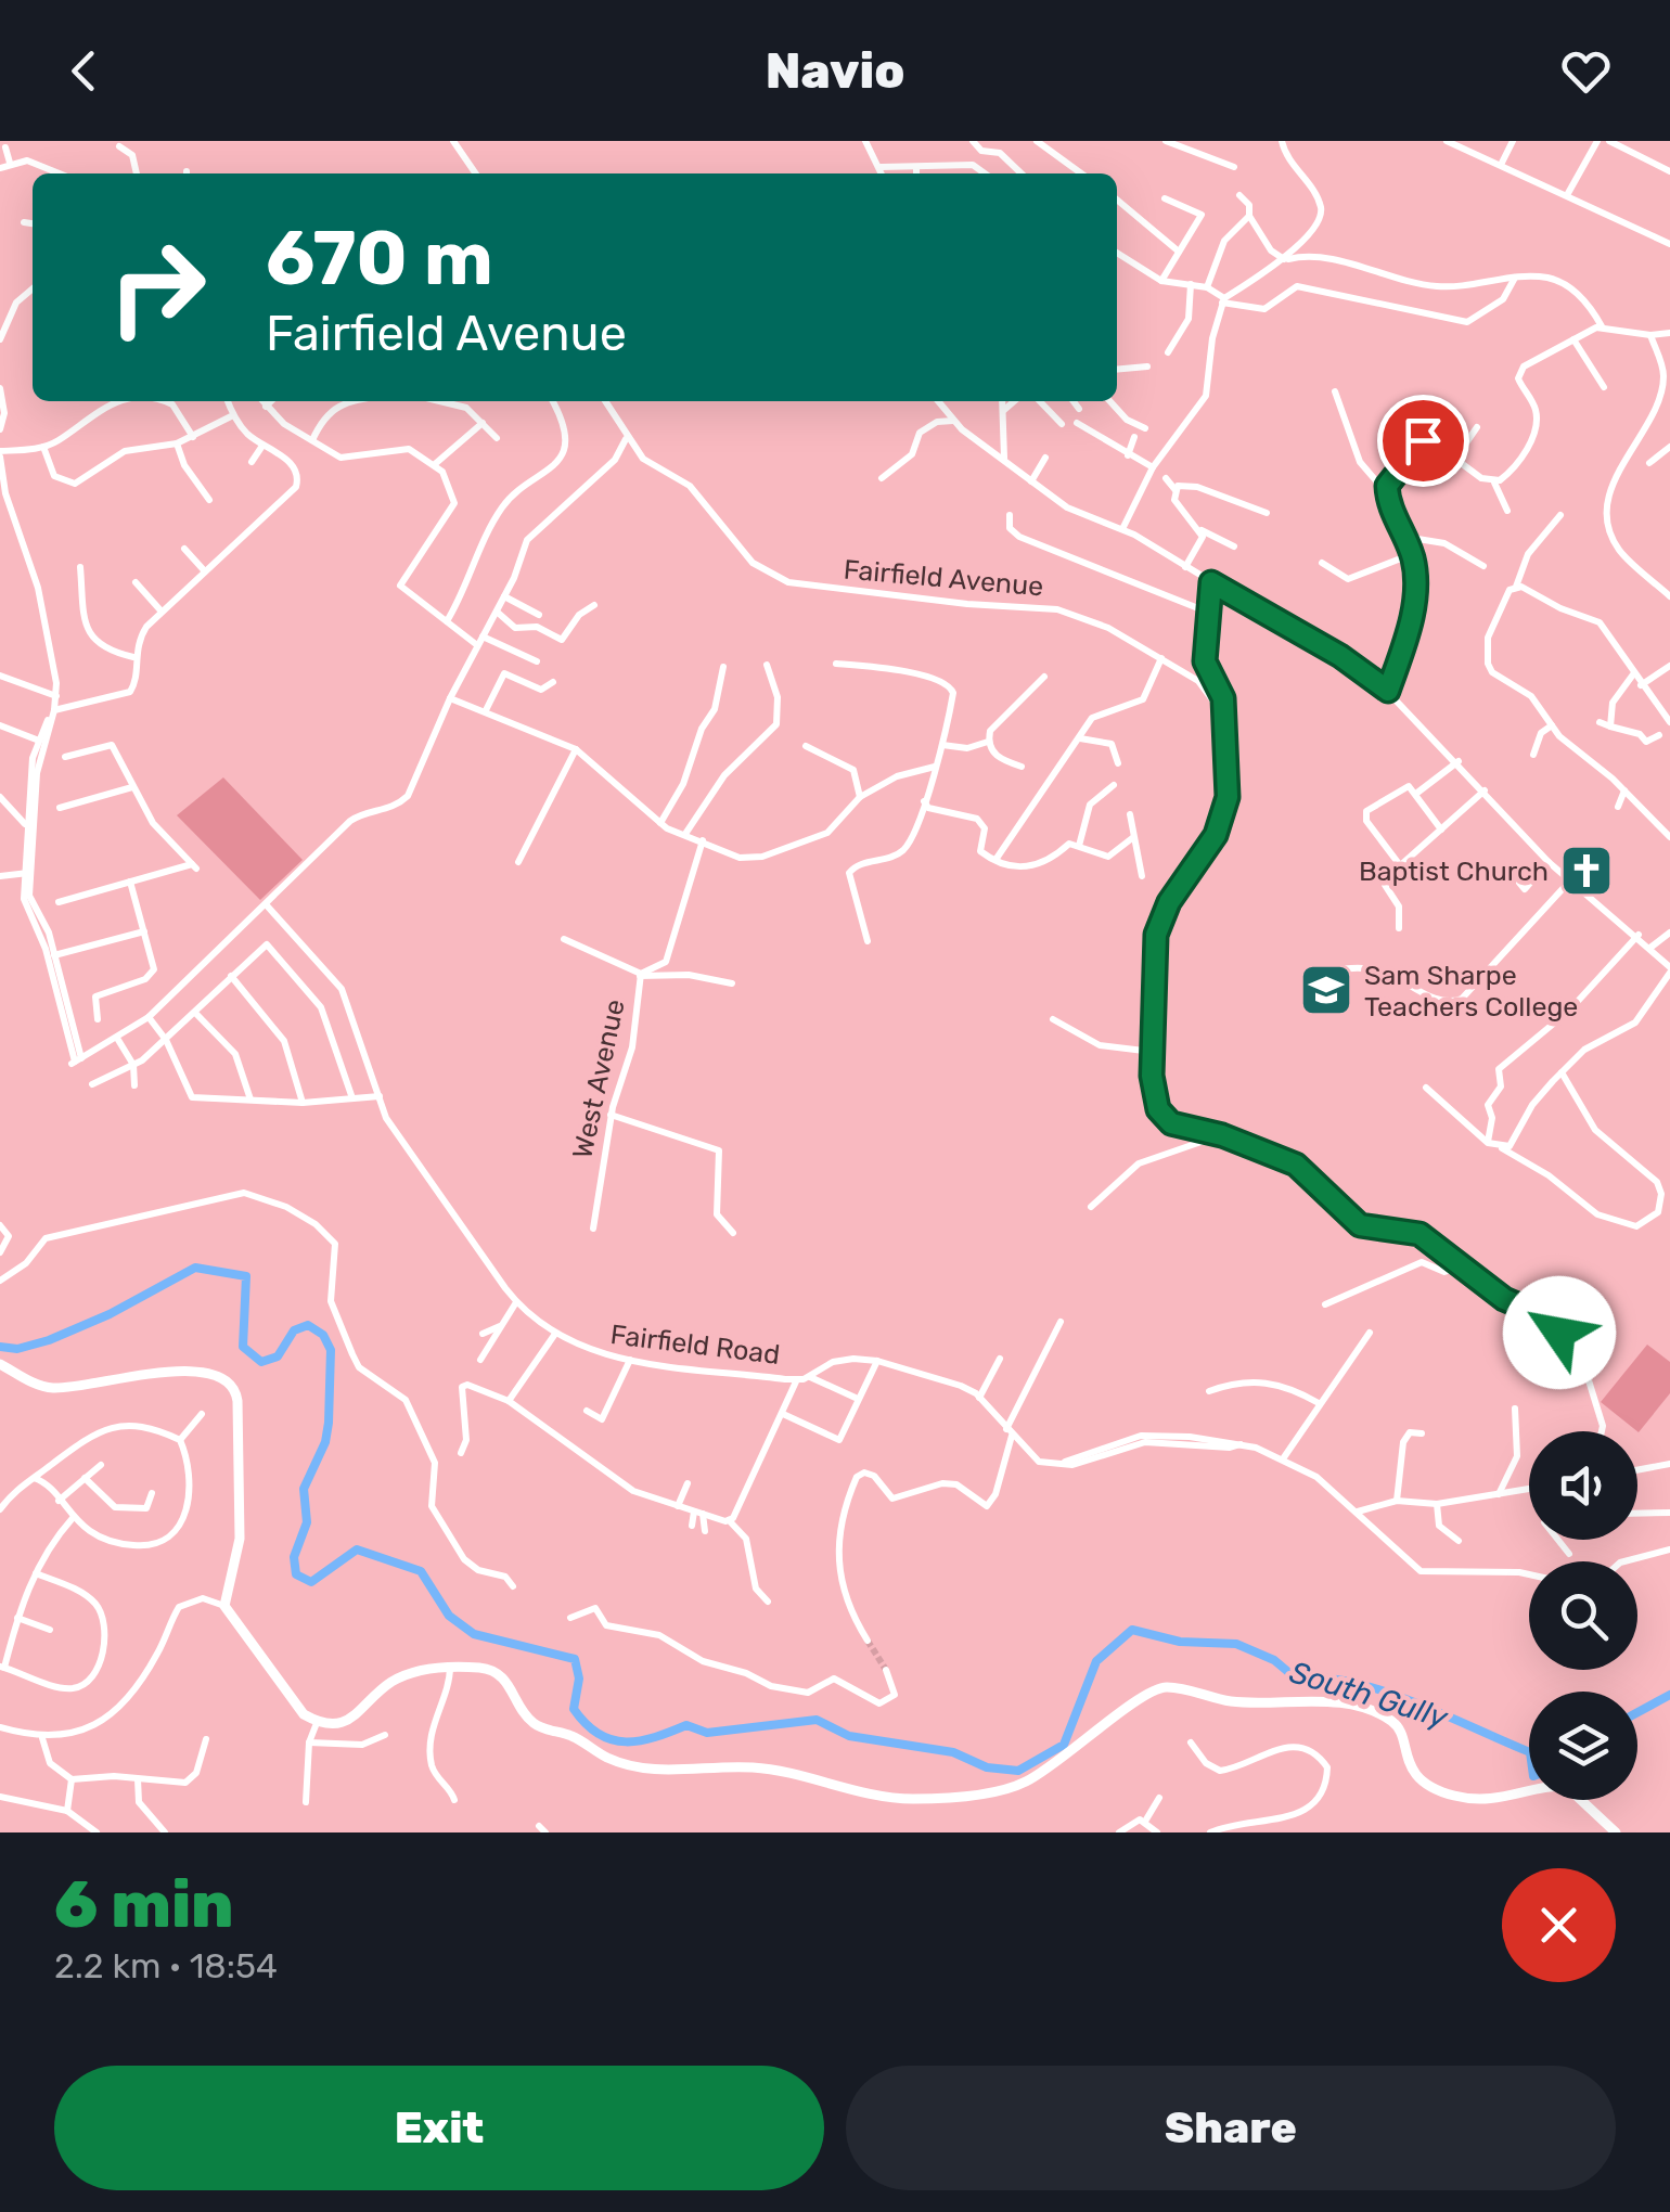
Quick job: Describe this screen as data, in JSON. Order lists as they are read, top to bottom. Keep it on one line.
{"streets":{"street":["Fairfield Avenue","West Avenue","Fairfield Road"]},"water":["South Gully"],"places":{"church":["Baptist Church"],"school or university":["Sam Sharpe Teachers College"]},"page":{"header":"Navio","turn":["670 m","Fairfield Avenue"],"heading":["6 min","2.2 km · 18:54"],"buttons":["Exit","Share"]}}
